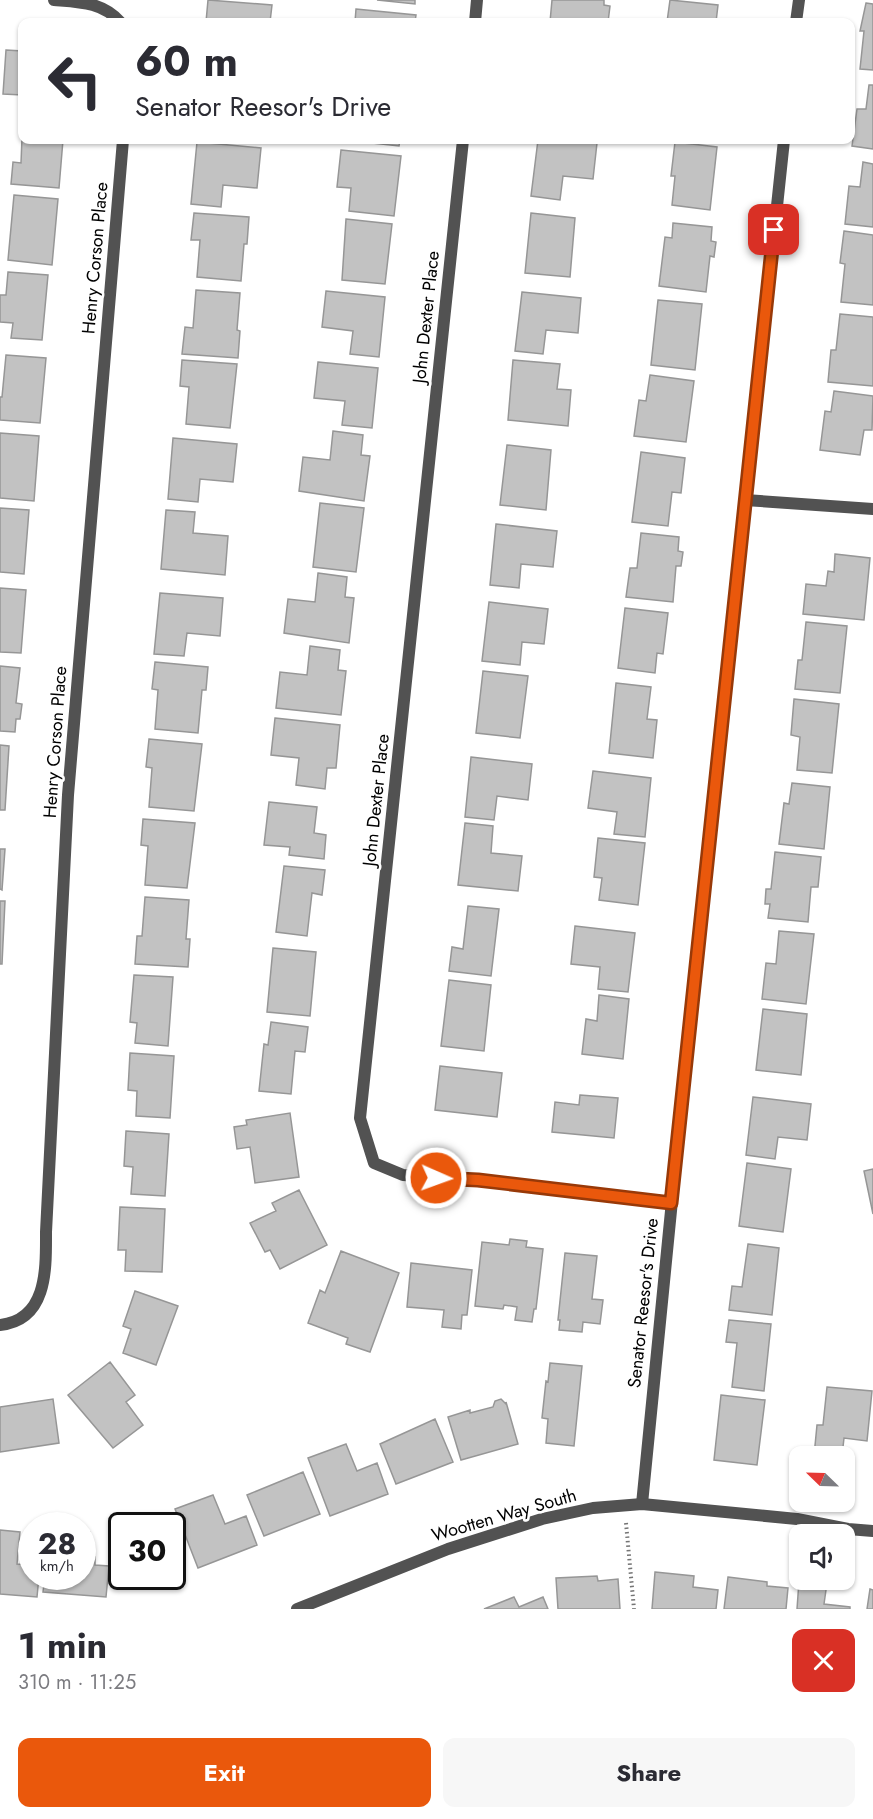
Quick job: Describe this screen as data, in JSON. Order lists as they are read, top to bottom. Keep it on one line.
{"streets":{"street":["Henry Corson Place","John Dexter Place","Senator Reesor's Drive","Wootten Way South"]},"crossings":[["John Dexter Place","Senator Reesor's Drive"],["Senator Reesor's Drive","Wootten Way South"]],"north":"top left","page":{"turn":["60 m","Senator Reesor's Drive"],"speed":"28 km/h","limit":"30","heading":["1 min","310 m · 11:25"],"buttons":["Exit","Share"]}}
